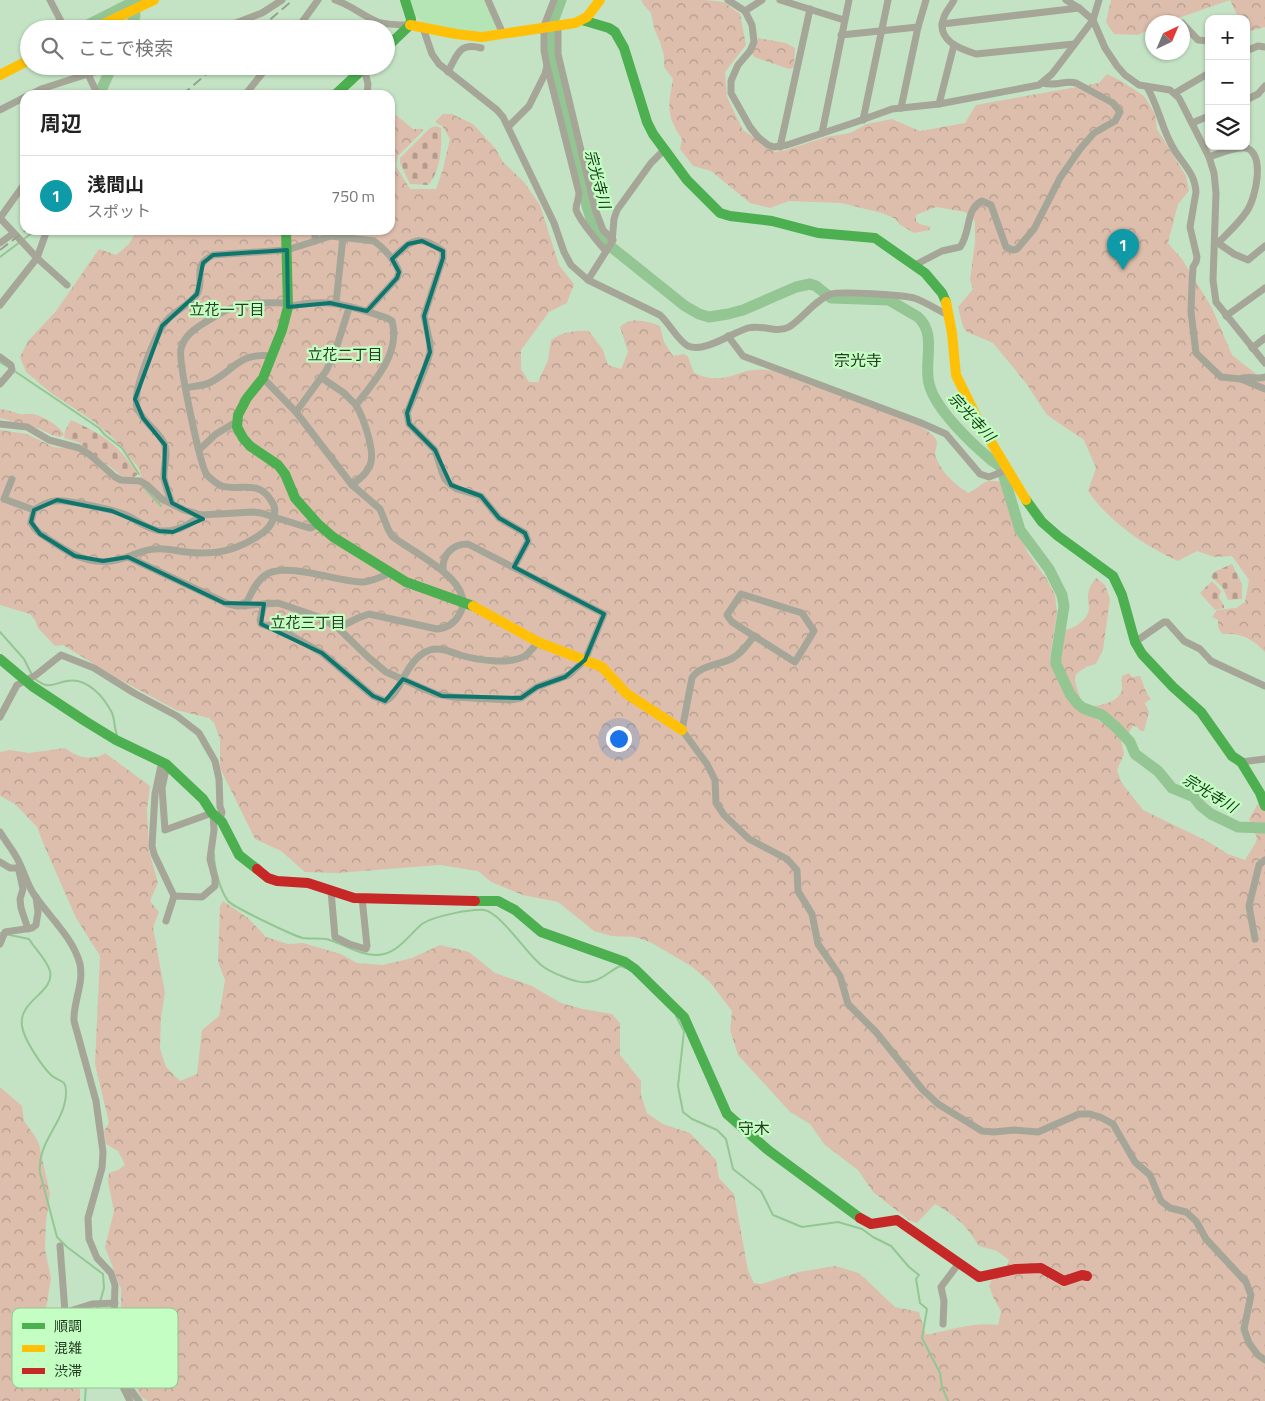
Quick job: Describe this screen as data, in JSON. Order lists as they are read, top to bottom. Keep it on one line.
{"districts":["立花一丁目","立花二丁目","宗光寺","立花三丁目","守木"],"water":["宗光寺川"],"legend":["順調","混雑","渋滞"],"north":"top right","page":{"map_buttons":["+","−"],"search":"ここで検索","heading":"周辺","list":[{"mark":"1","name":"浅間山","note":"スポット","value":"750 m"}],"pins":"1"}}
